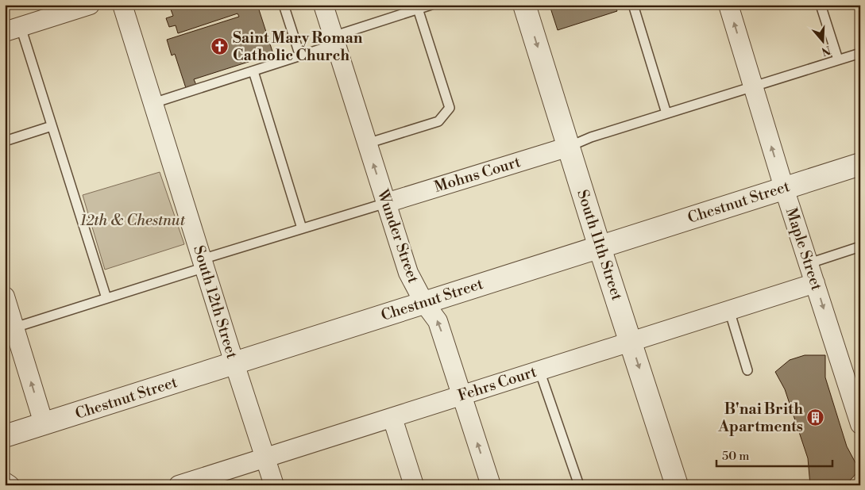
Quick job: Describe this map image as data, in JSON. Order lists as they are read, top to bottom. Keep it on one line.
{"streets":{"street":["Mohns Court","Chestnut Street","Wunder Street","South 11th Street","Maple Street","South 12th Street","Fehrs Court"]},"crossings":[["Mohns Court","Wunder Street"],["Mohns Court","South 11th Street"],["Chestnut Street","Wunder Street"],["Chestnut Street","South 11th Street"],["Chestnut Street","Maple Street"],["Chestnut Street","South 12th Street"],["Wunder Street","Fehrs Court"],["South 11th Street","Fehrs Court"],["Maple Street","Fehrs Court"],["South 12th Street","Fehrs Court"]],"one_way":["Wunder Street","South 11th Street"],"parks":["12th & Chestnut"],"places":{"church":["Saint Mary Roman Catholic Church"],"building":["B'nai Brith Apartments"]},"scale_bar":"50 m","north":"bottom"}
